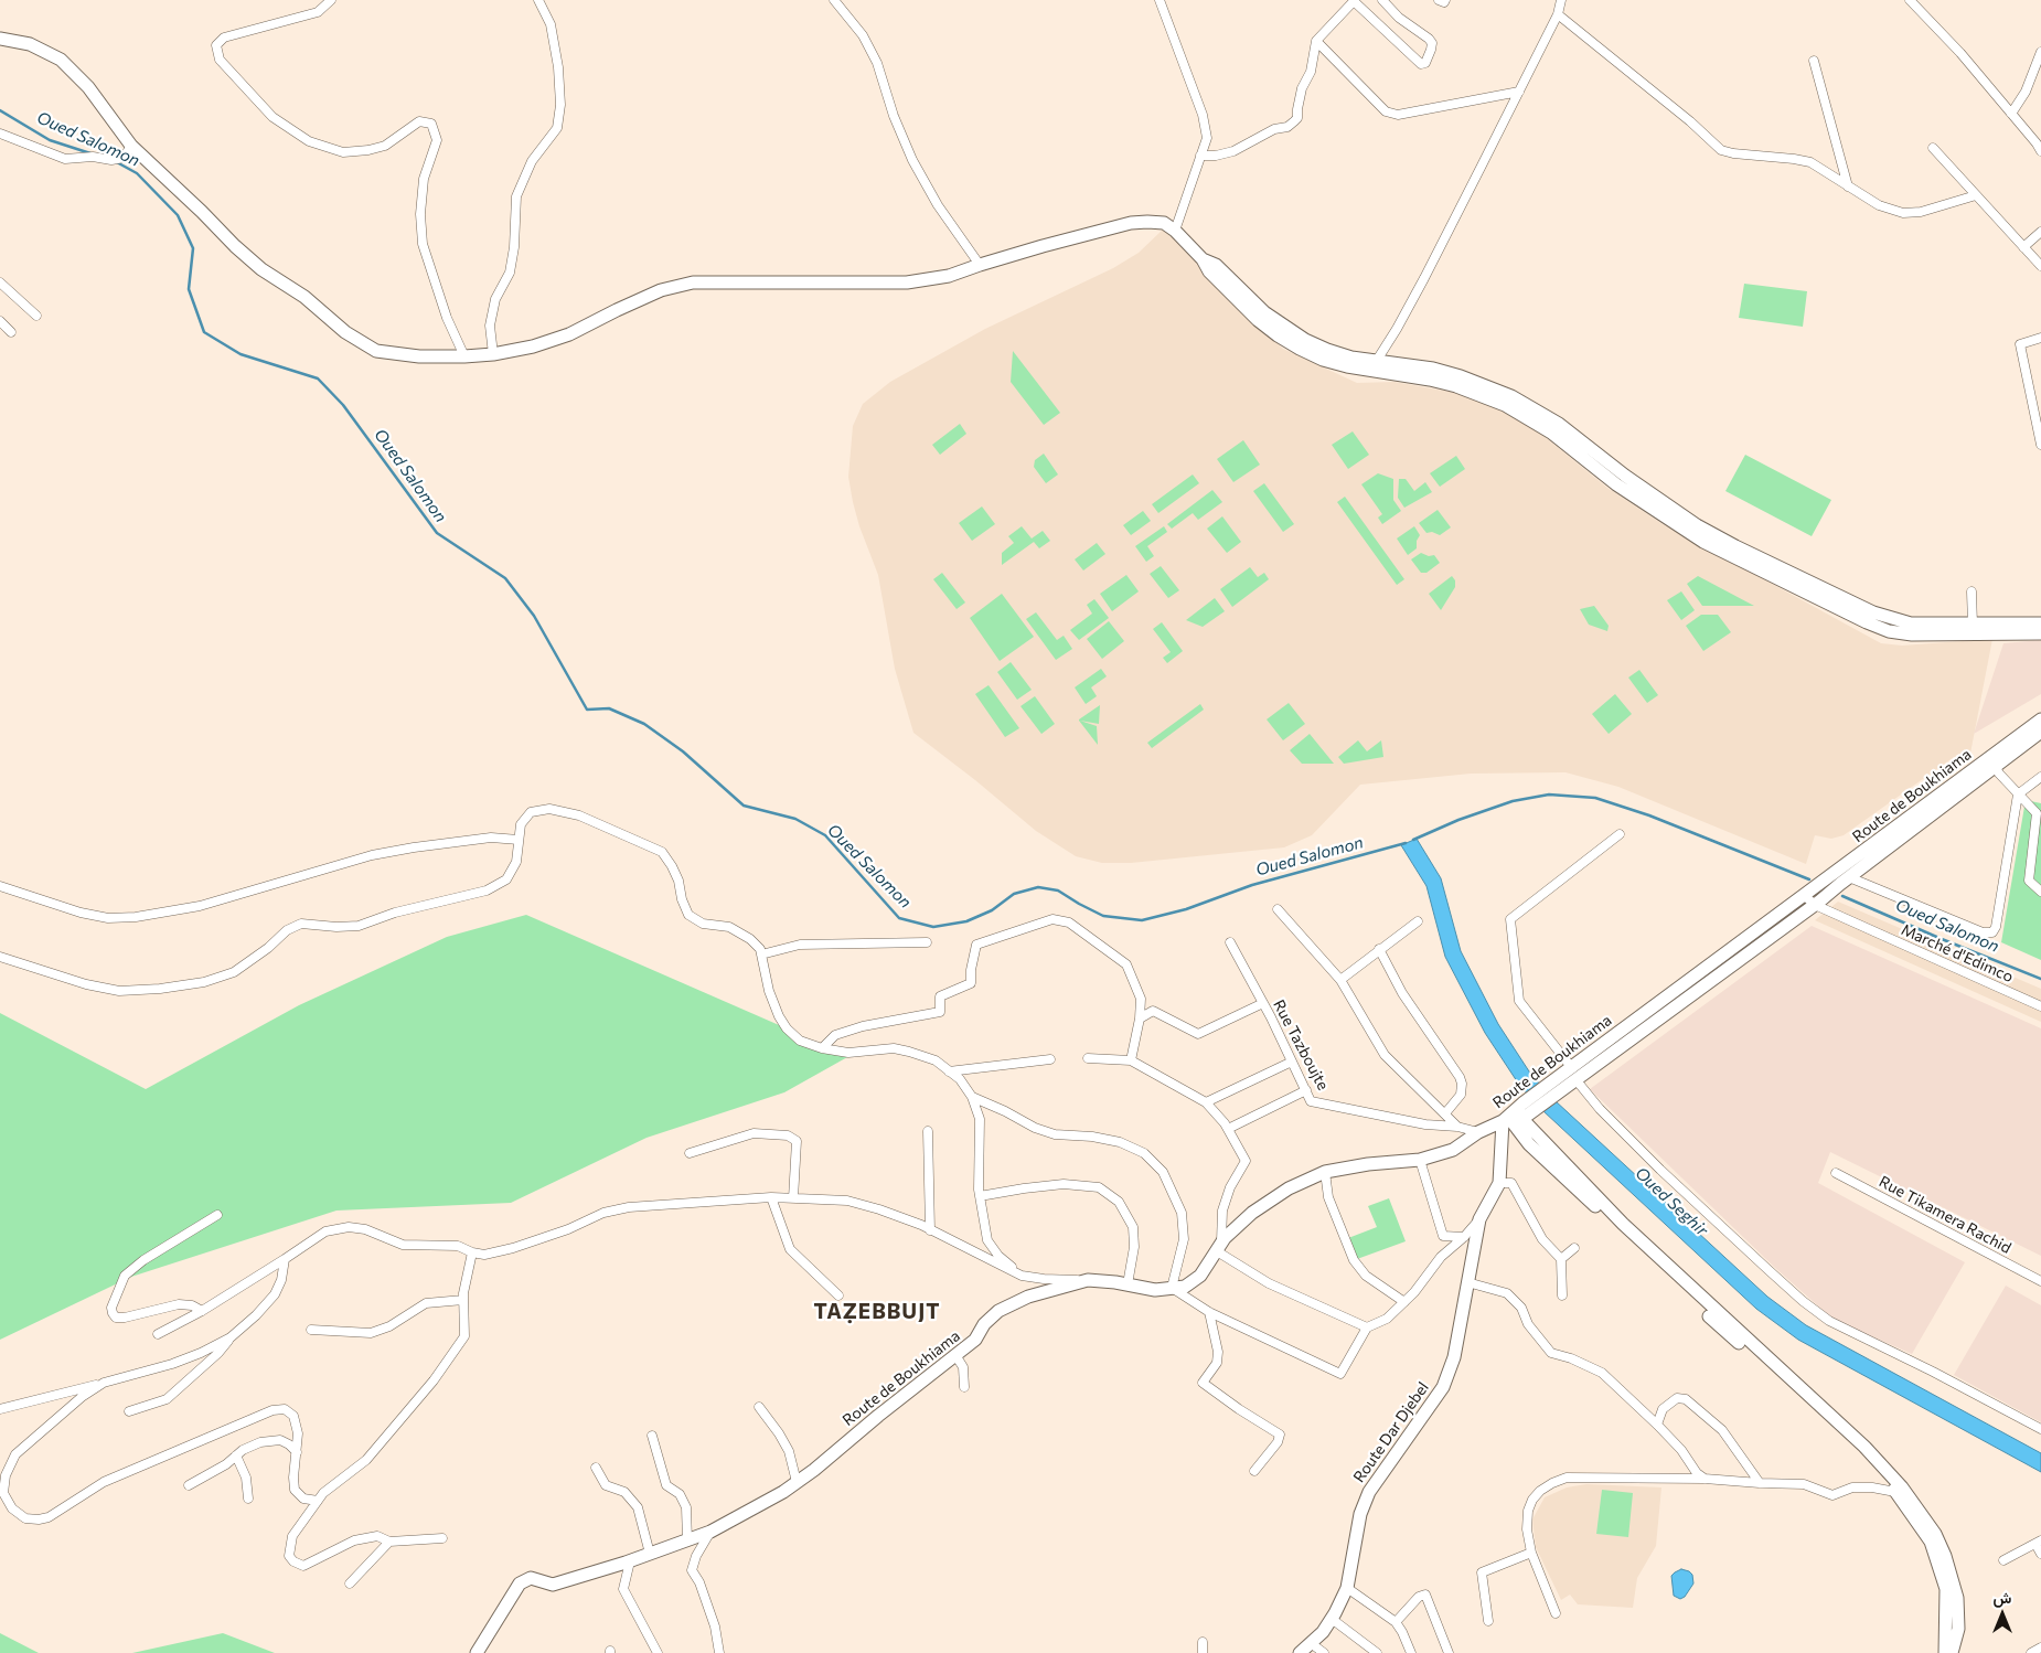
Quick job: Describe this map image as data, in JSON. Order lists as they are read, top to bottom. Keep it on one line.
{"streets":{"street":["Route de Boukhiama","Marché d'Edimco","Rue Tazboujte","Rue Tikamera Rachid","Route Dar Djebel"]},"crossings":[["Route de Boukhiama","Marché d'Edimco"],["Route de Boukhiama","Rue Tazboujte"],["Route de Boukhiama","Route Dar Djebel"]],"districts":["TAẒEBBUJT"],"water":["Oued Salomon","Oued Seghir"],"north":"top"}
